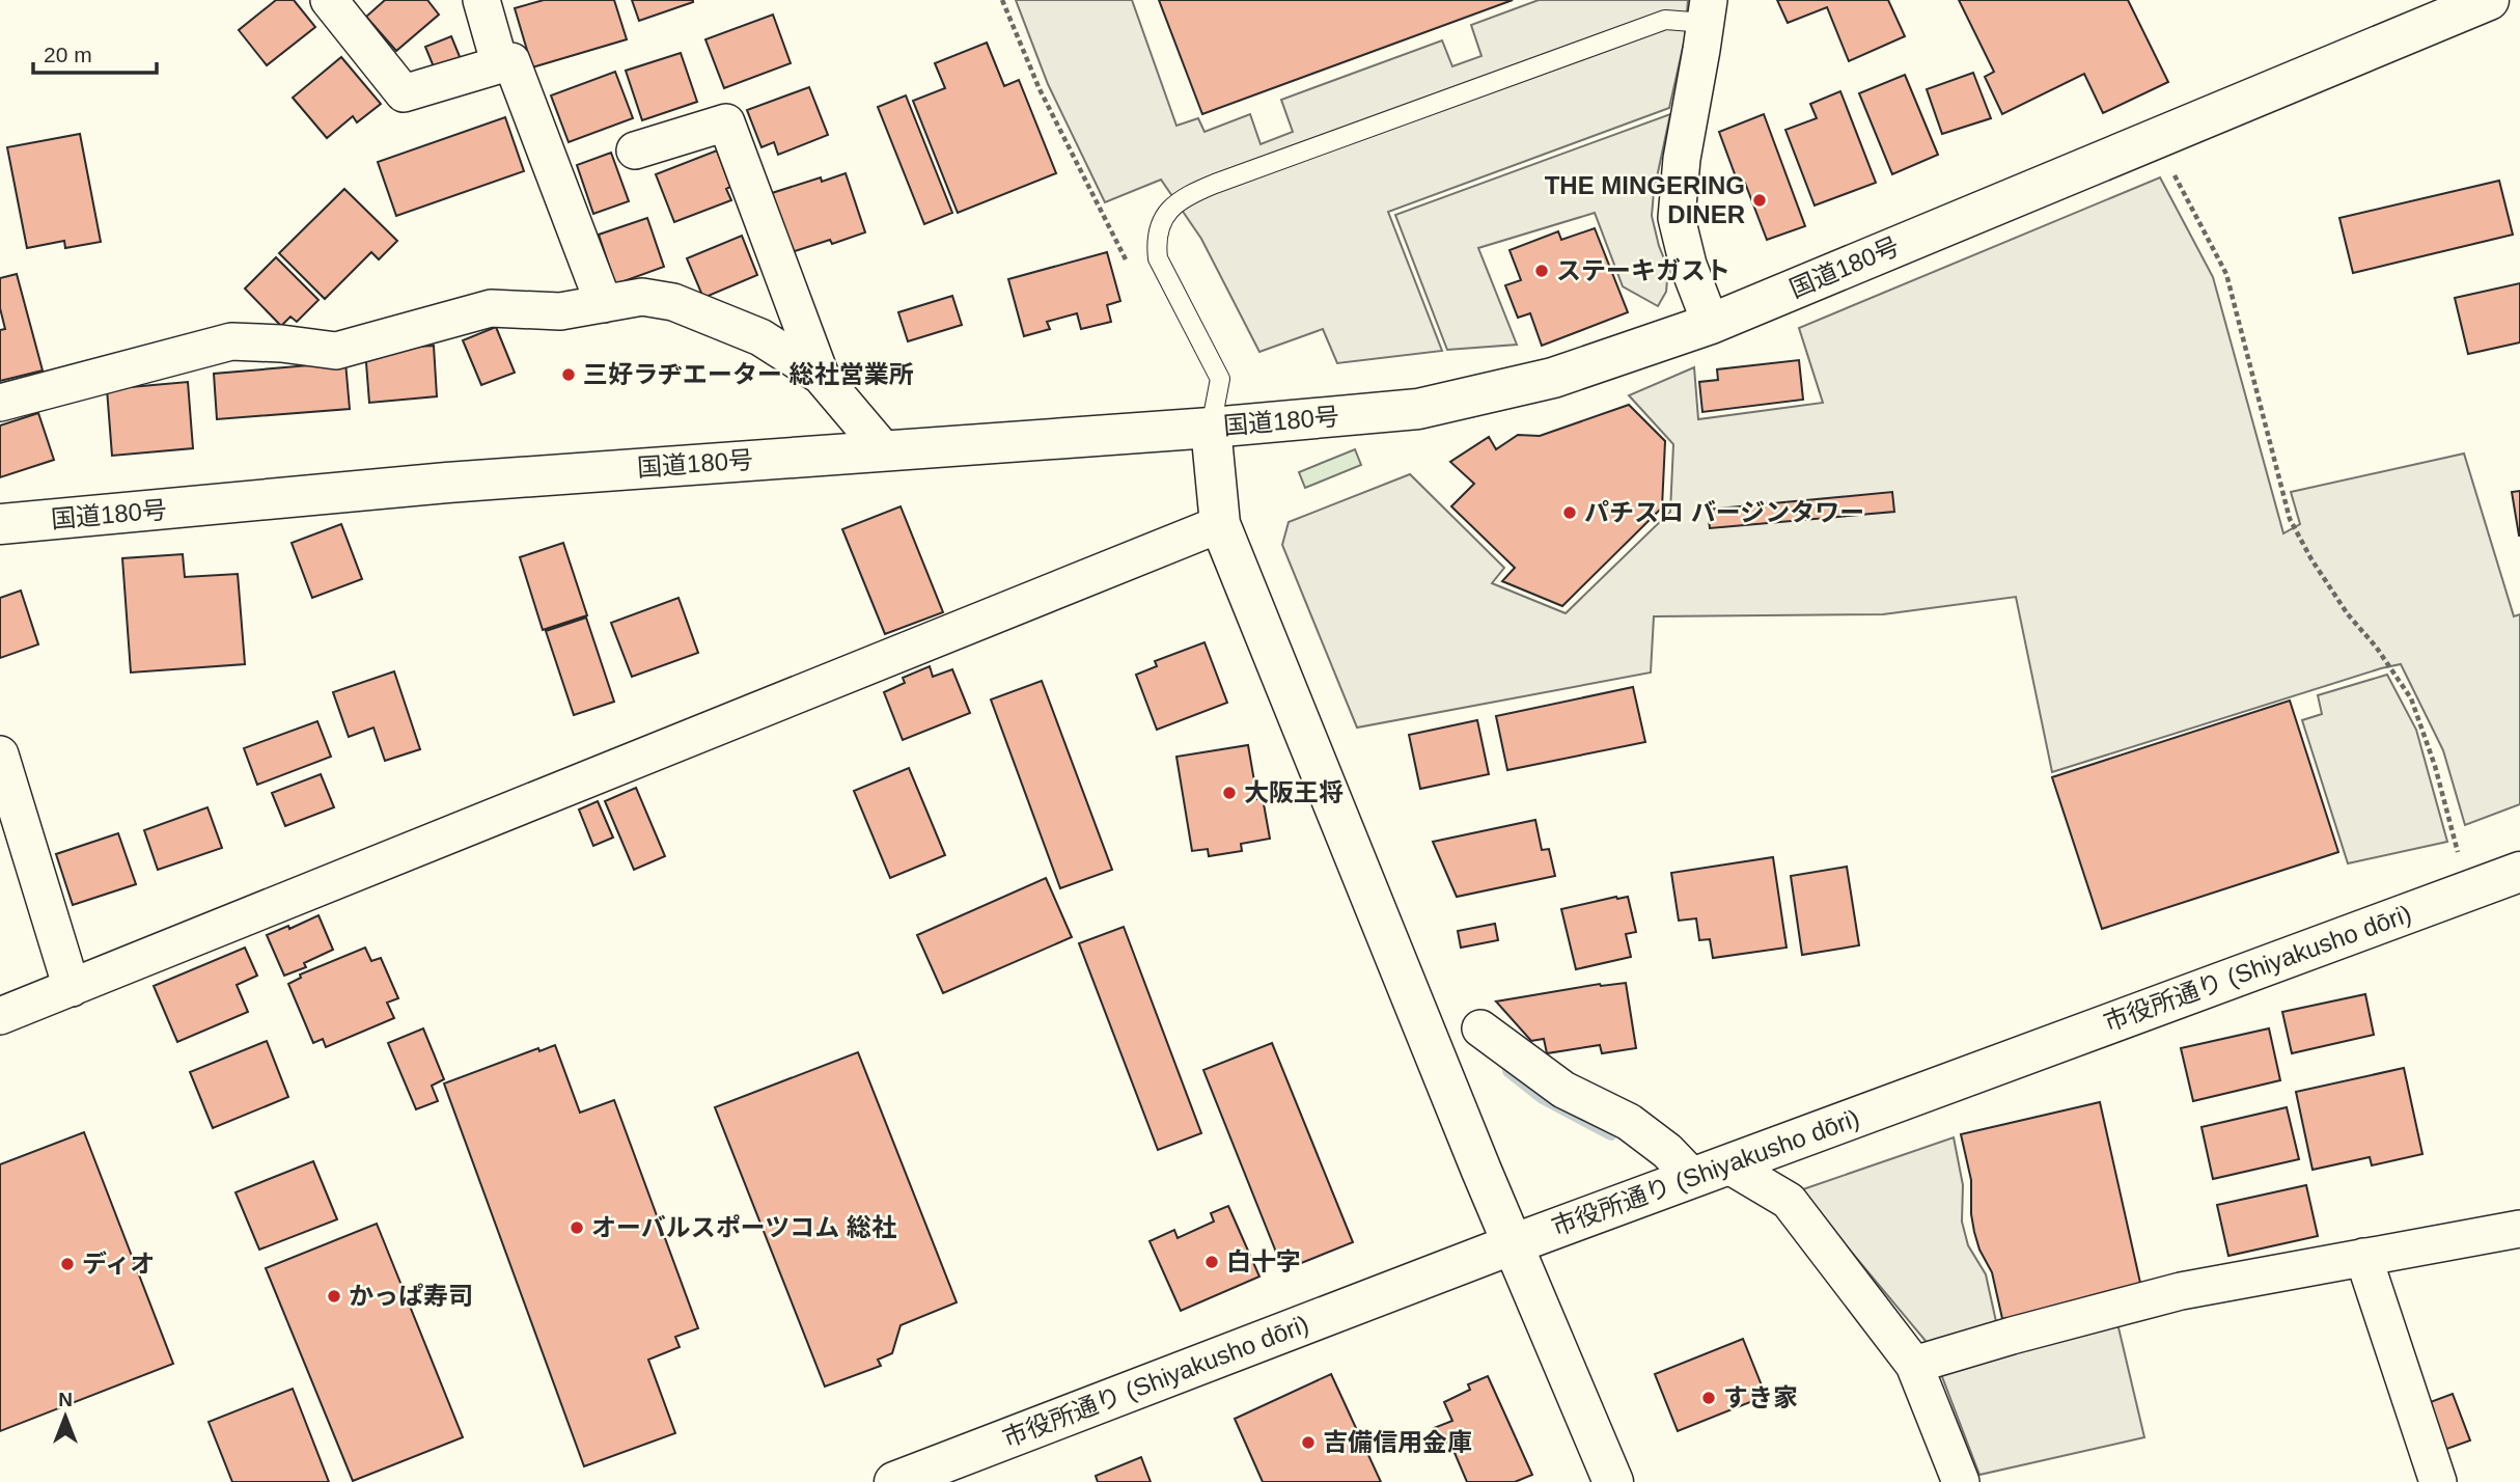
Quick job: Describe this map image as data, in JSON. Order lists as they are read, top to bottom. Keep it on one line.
{"streets":{"main road":["国道180号","市役所通り (Shiyakusho dōri)"]},"places":["THE MINGERING DINER","ステーキガスト","三好ラヂエーター 総社営業所","パチスロ バージンタワー","大阪王将","オーバルスポーツコム 総社","白十字","ディオ","かっぱ寿司","すき家","吉備信用金庫"],"scale_bar":"20 m","north":"top"}
